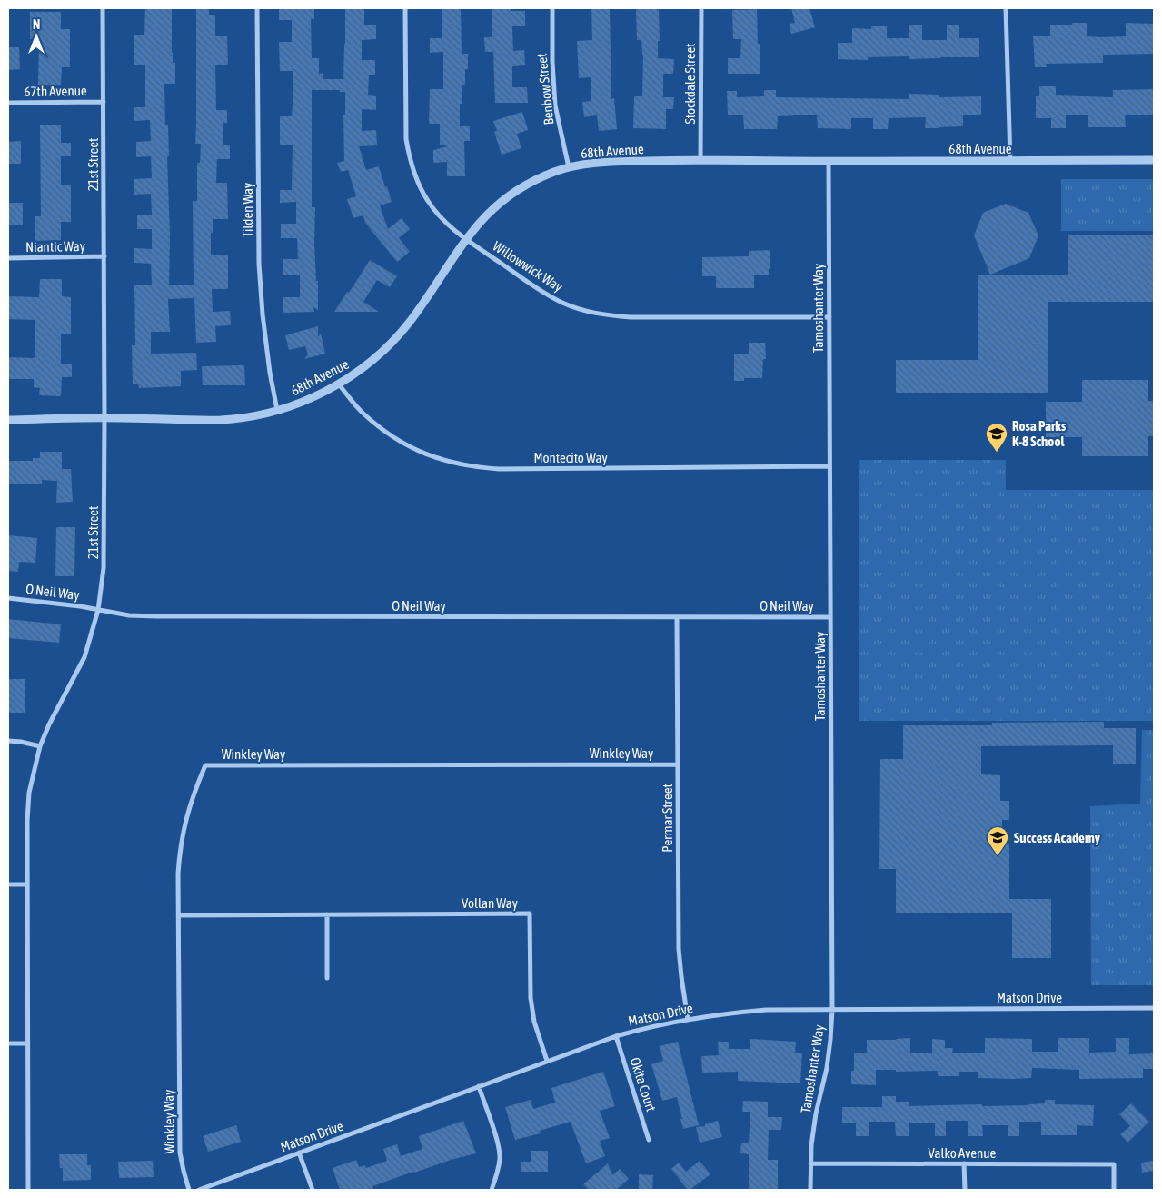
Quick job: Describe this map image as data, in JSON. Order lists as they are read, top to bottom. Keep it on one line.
{"streets":{"street":["Stockdale Street","Benbow Street","67th Avenue","68th Avenue","21st Street","Tilden Way","Niantic Way","Willowwick Way","Tamoshanter Way","Montecito Way","O Neil Way","Winkley Way","Permar Street","Vollan Way","Matson Drive","Okita Court","Valko Avenue"]},"crossings":[["Stockdale Street","68th Avenue"],["Benbow Street","68th Avenue"],["67th Avenue","21st Street"],["68th Avenue","21st Street"],["68th Avenue","Tilden Way"],["68th Avenue","Willowwick Way"],["68th Avenue","Tamoshanter Way"],["68th Avenue","Montecito Way"],["21st Street","Niantic Way"],["21st Street","O Neil Way"],["Willowwick Way","Tamoshanter Way"],["Tamoshanter Way","Montecito Way"],["Tamoshanter Way","O Neil Way"],["Tamoshanter Way","Matson Drive"],["Tamoshanter Way","Valko Avenue"],["O Neil Way","Permar Street"],["Winkley Way","Permar Street"],["Winkley Way","Vollan Way"],["Permar Street","Matson Drive"],["Vollan Way","Matson Drive"],["Matson Drive","Okita Court"]],"places":{"school or university":["Rosa Parks K-8 School","Success Academy"]},"north":"top"}
